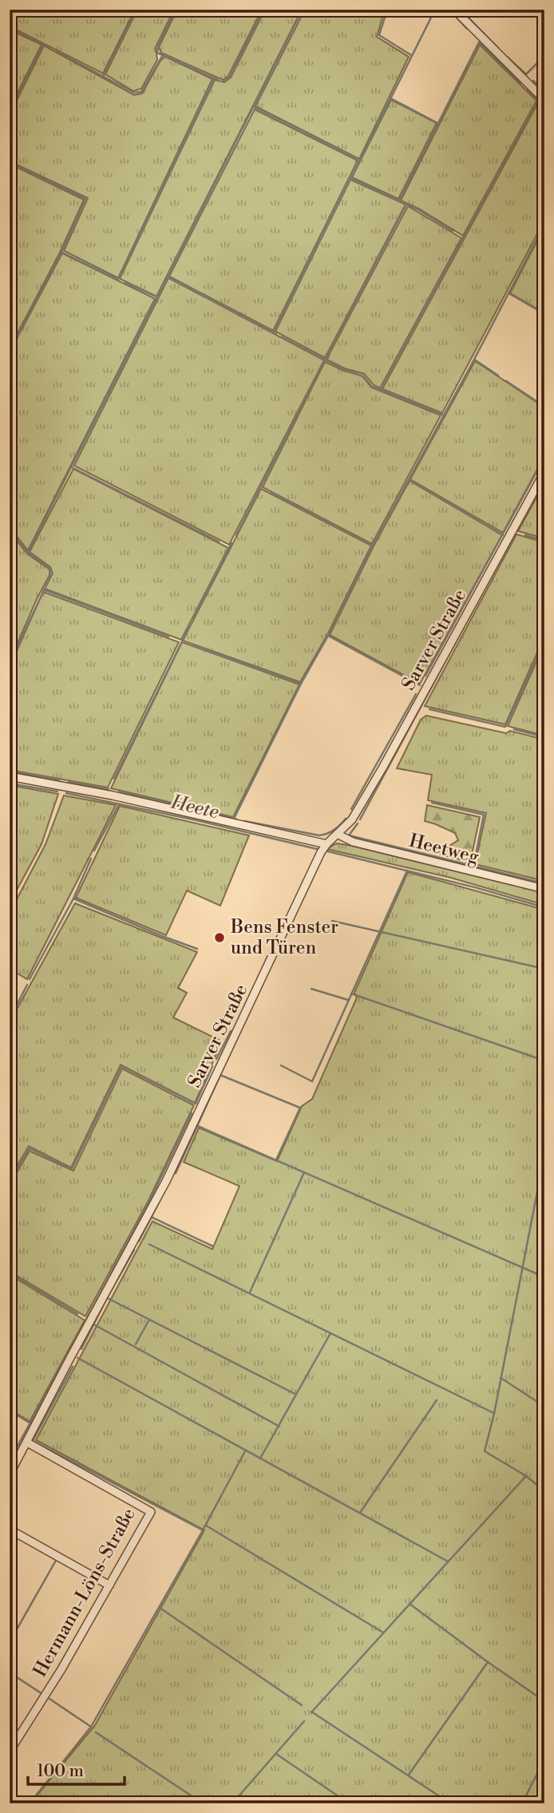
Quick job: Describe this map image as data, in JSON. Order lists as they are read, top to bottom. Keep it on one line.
{"streets":{"street":["Sarver Straße","Heetweg","Hermann-Löns-Straße"]},"crossings":[["Sarver Straße","Heetweg"],["Sarver Straße","Hermann-Löns-Straße"]],"water":["Heete"],"places":["Bens Fenster und Türen"],"scale_bar":"100 m"}
